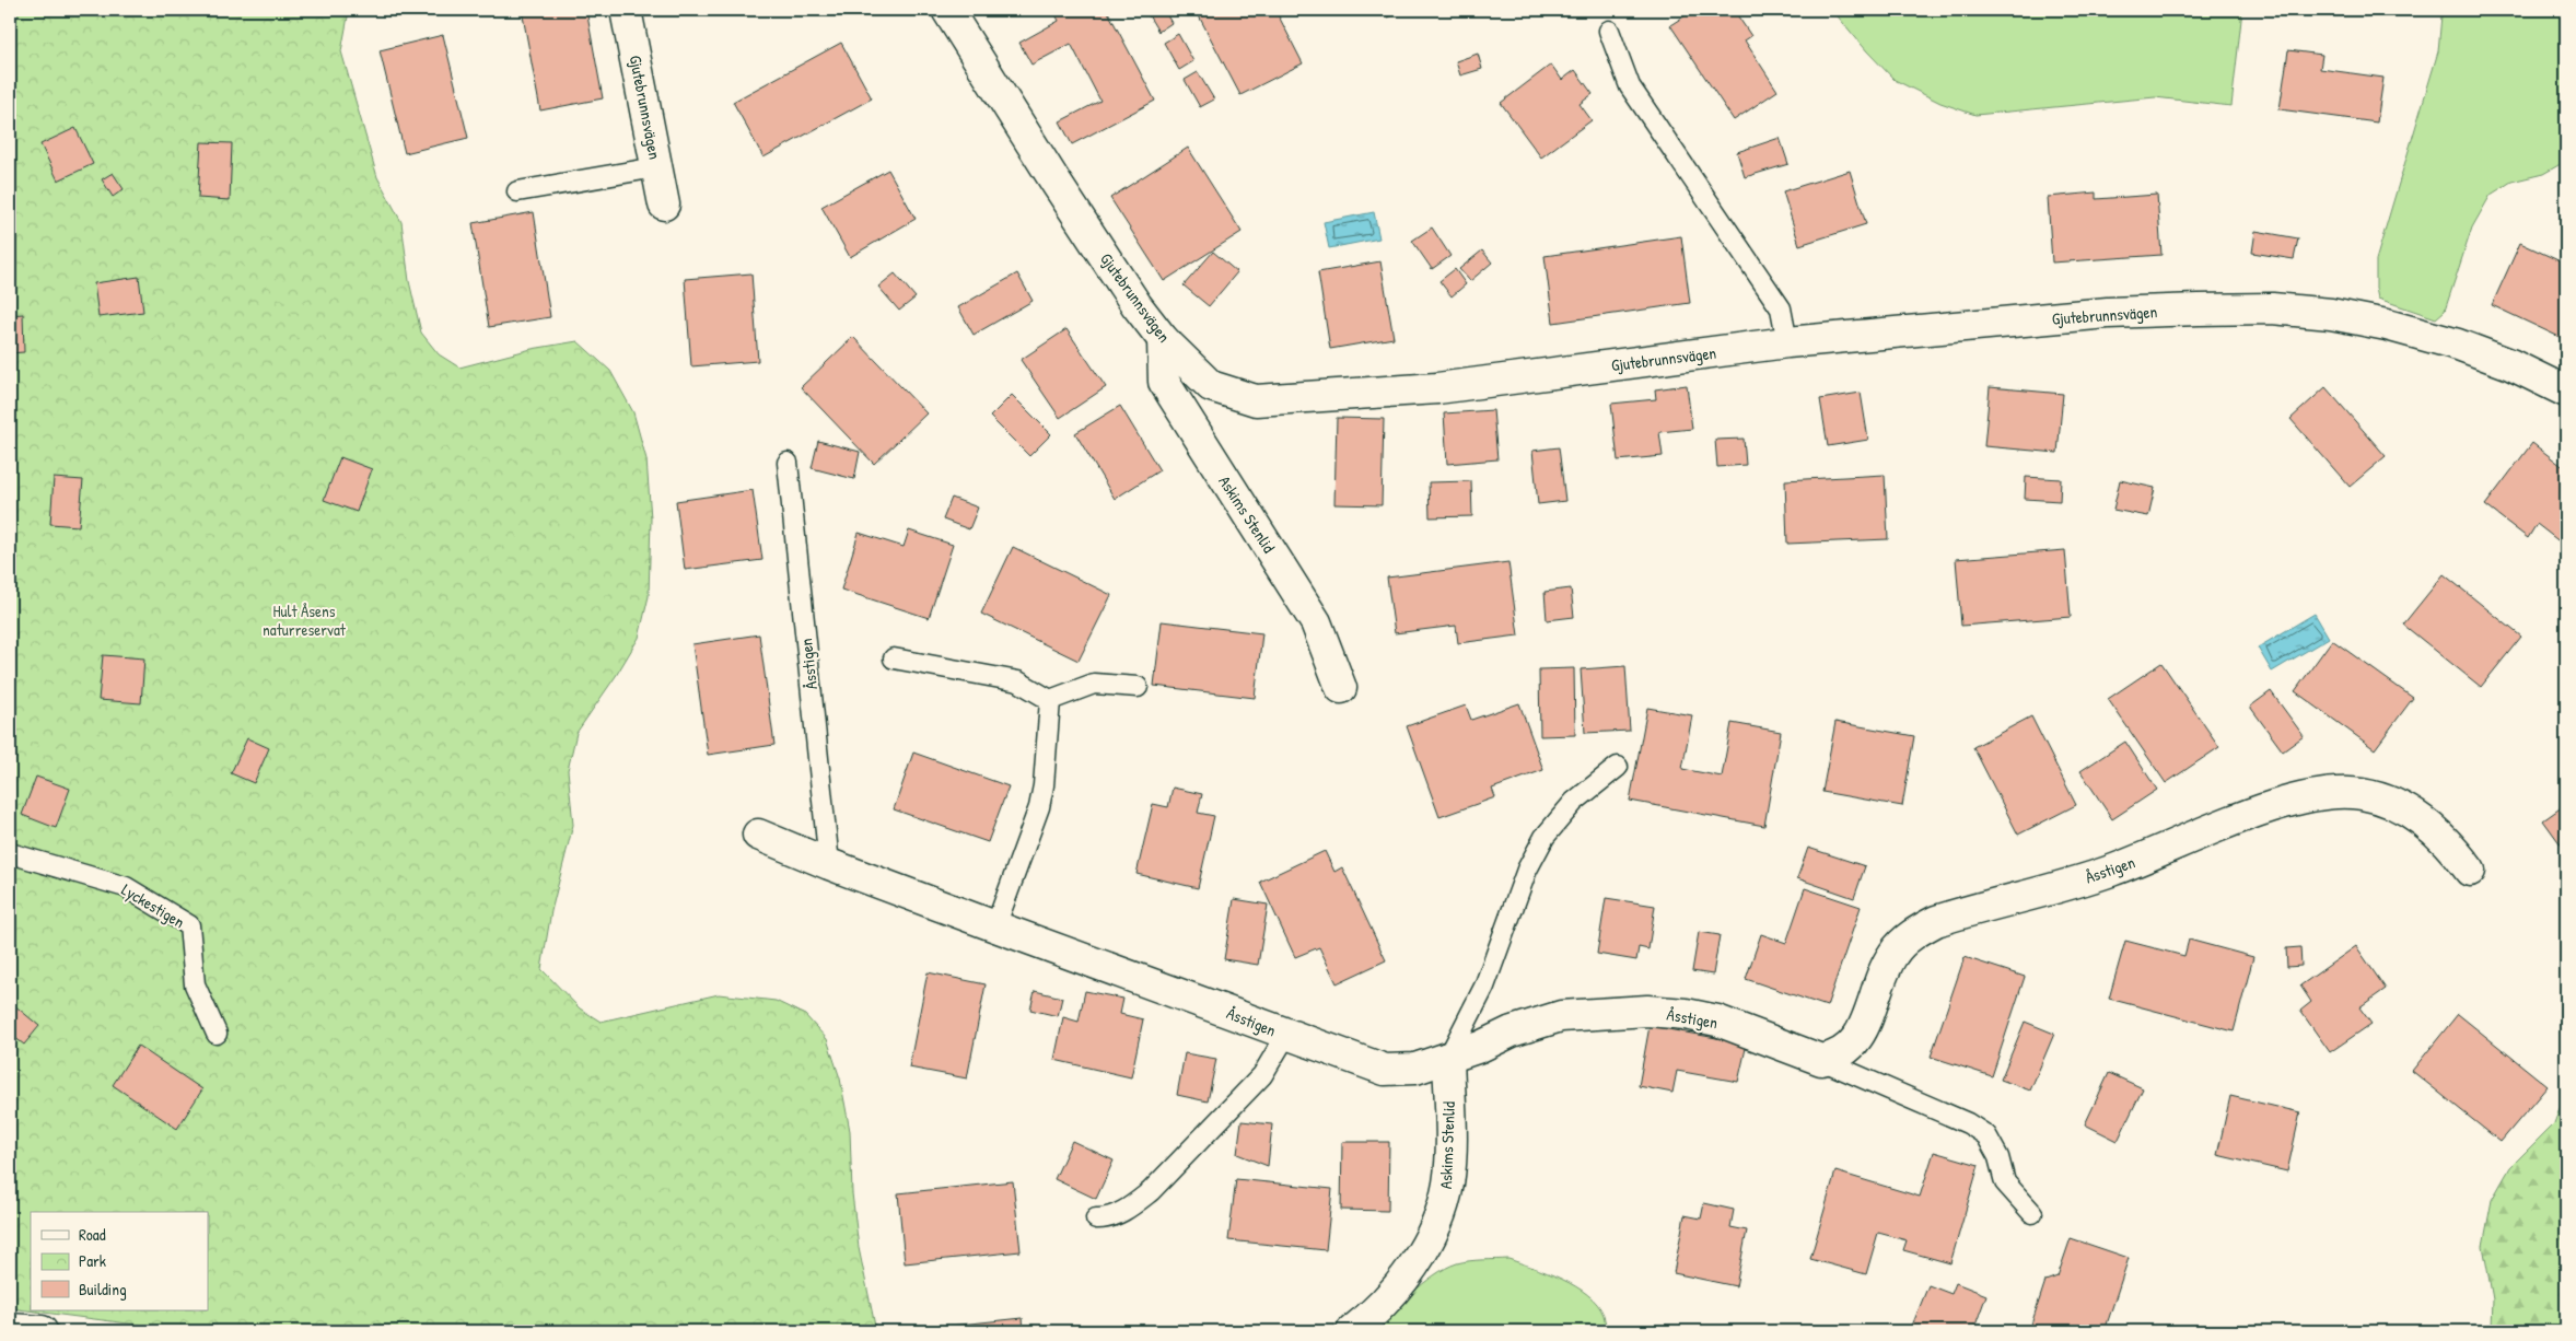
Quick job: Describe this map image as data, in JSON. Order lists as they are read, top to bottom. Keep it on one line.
{"streets":{"street":["Gjutebrunnsvägen","Askims Stenlid","Åsstigen"],"lane":["Lyckestigen"]},"crossings":[["Gjutebrunnsvägen","Askims Stenlid"],["Askims Stenlid","Åsstigen"]],"parks":["Hult Åsens naturreservat"],"legend":["Road","Park","Building"]}
